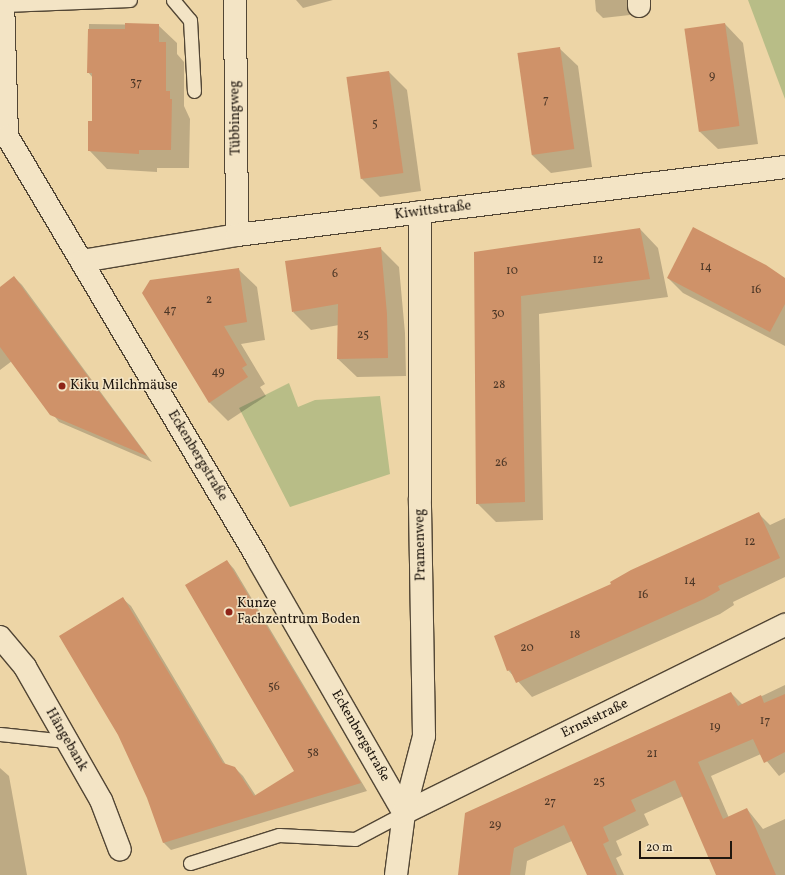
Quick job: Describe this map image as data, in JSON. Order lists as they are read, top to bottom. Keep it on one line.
{"streets":{"street":["Tübbingweg","Kiwittstraße","Eckenbergstraße","Pramenweg","Ernststraße","Hängebank"]},"crossings":[["Tübbingweg","Kiwittstraße"],["Kiwittstraße","Eckenbergstraße"],["Kiwittstraße","Pramenweg"],["Eckenbergstraße","Pramenweg"],["Eckenbergstraße","Ernststraße"],["Pramenweg","Ernststraße"]],"places":["Kiku Milchmäuse","Kunze Fachzentrum Boden"],"house_numbers":["9","37","7","5","12","14","10","6","16","2","47","30","25","49","28","26","12","14","16","18","20","56","17","19","58","21","25","27","29"],"scale_bar":"20 m"}
